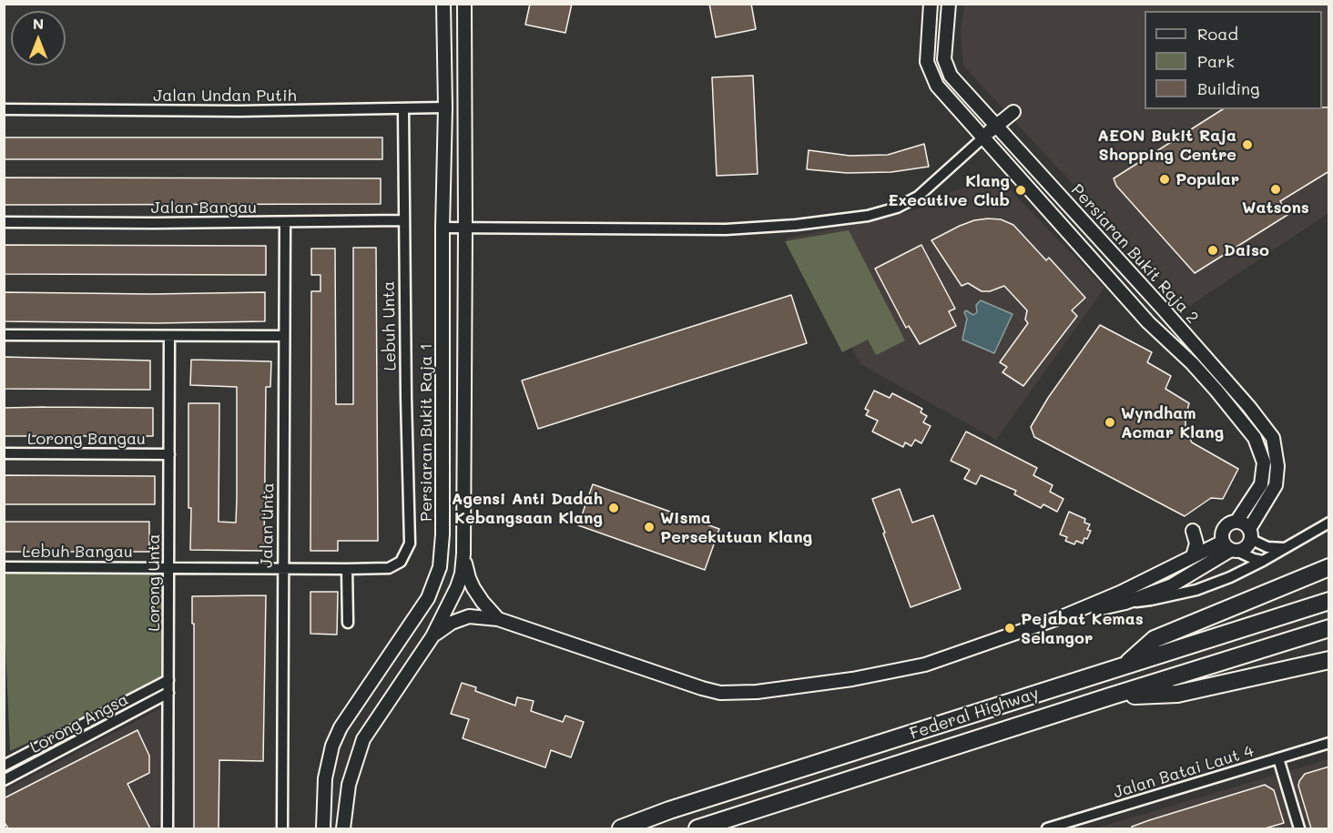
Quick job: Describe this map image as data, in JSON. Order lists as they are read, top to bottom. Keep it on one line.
{"streets":{"highway":["Federal Highway"],"street":["Jalan Undan Putih","Jalan Bangau","Persiaran Bukit Raja 2","Lebuh Unta","Persiaran Bukit Raja 1","Lorong Bangau","Jalan Unta","Lebuh Bangau","Lorong Unta","Lorong Angsa","Jalan Batai Laut 4"]},"crossings":[["Jalan Undan Putih","Lebuh Unta"],["Jalan Undan Putih","Persiaran Bukit Raja 1"],["Jalan Bangau","Lebuh Unta"],["Jalan Bangau","Jalan Unta"],["Lebuh Unta","Lebuh Bangau"],["Lorong Bangau","Lorong Unta"],["Jalan Unta","Lebuh Bangau"],["Lebuh Bangau","Lorong Unta"],["Lorong Unta","Lorong Angsa"]],"places":["AEON Bukit Raja Shopping Centre","Popular","Watsons","Klang Executive Club","Daiso","Wyndham Acmar Klang","Agensi Anti Dadah Kebangsaan Klang","Wisma Persekutuan Klang","Pejabat Kemas Selangor"],"legend":["Road","Park","Building"],"north":"top"}
